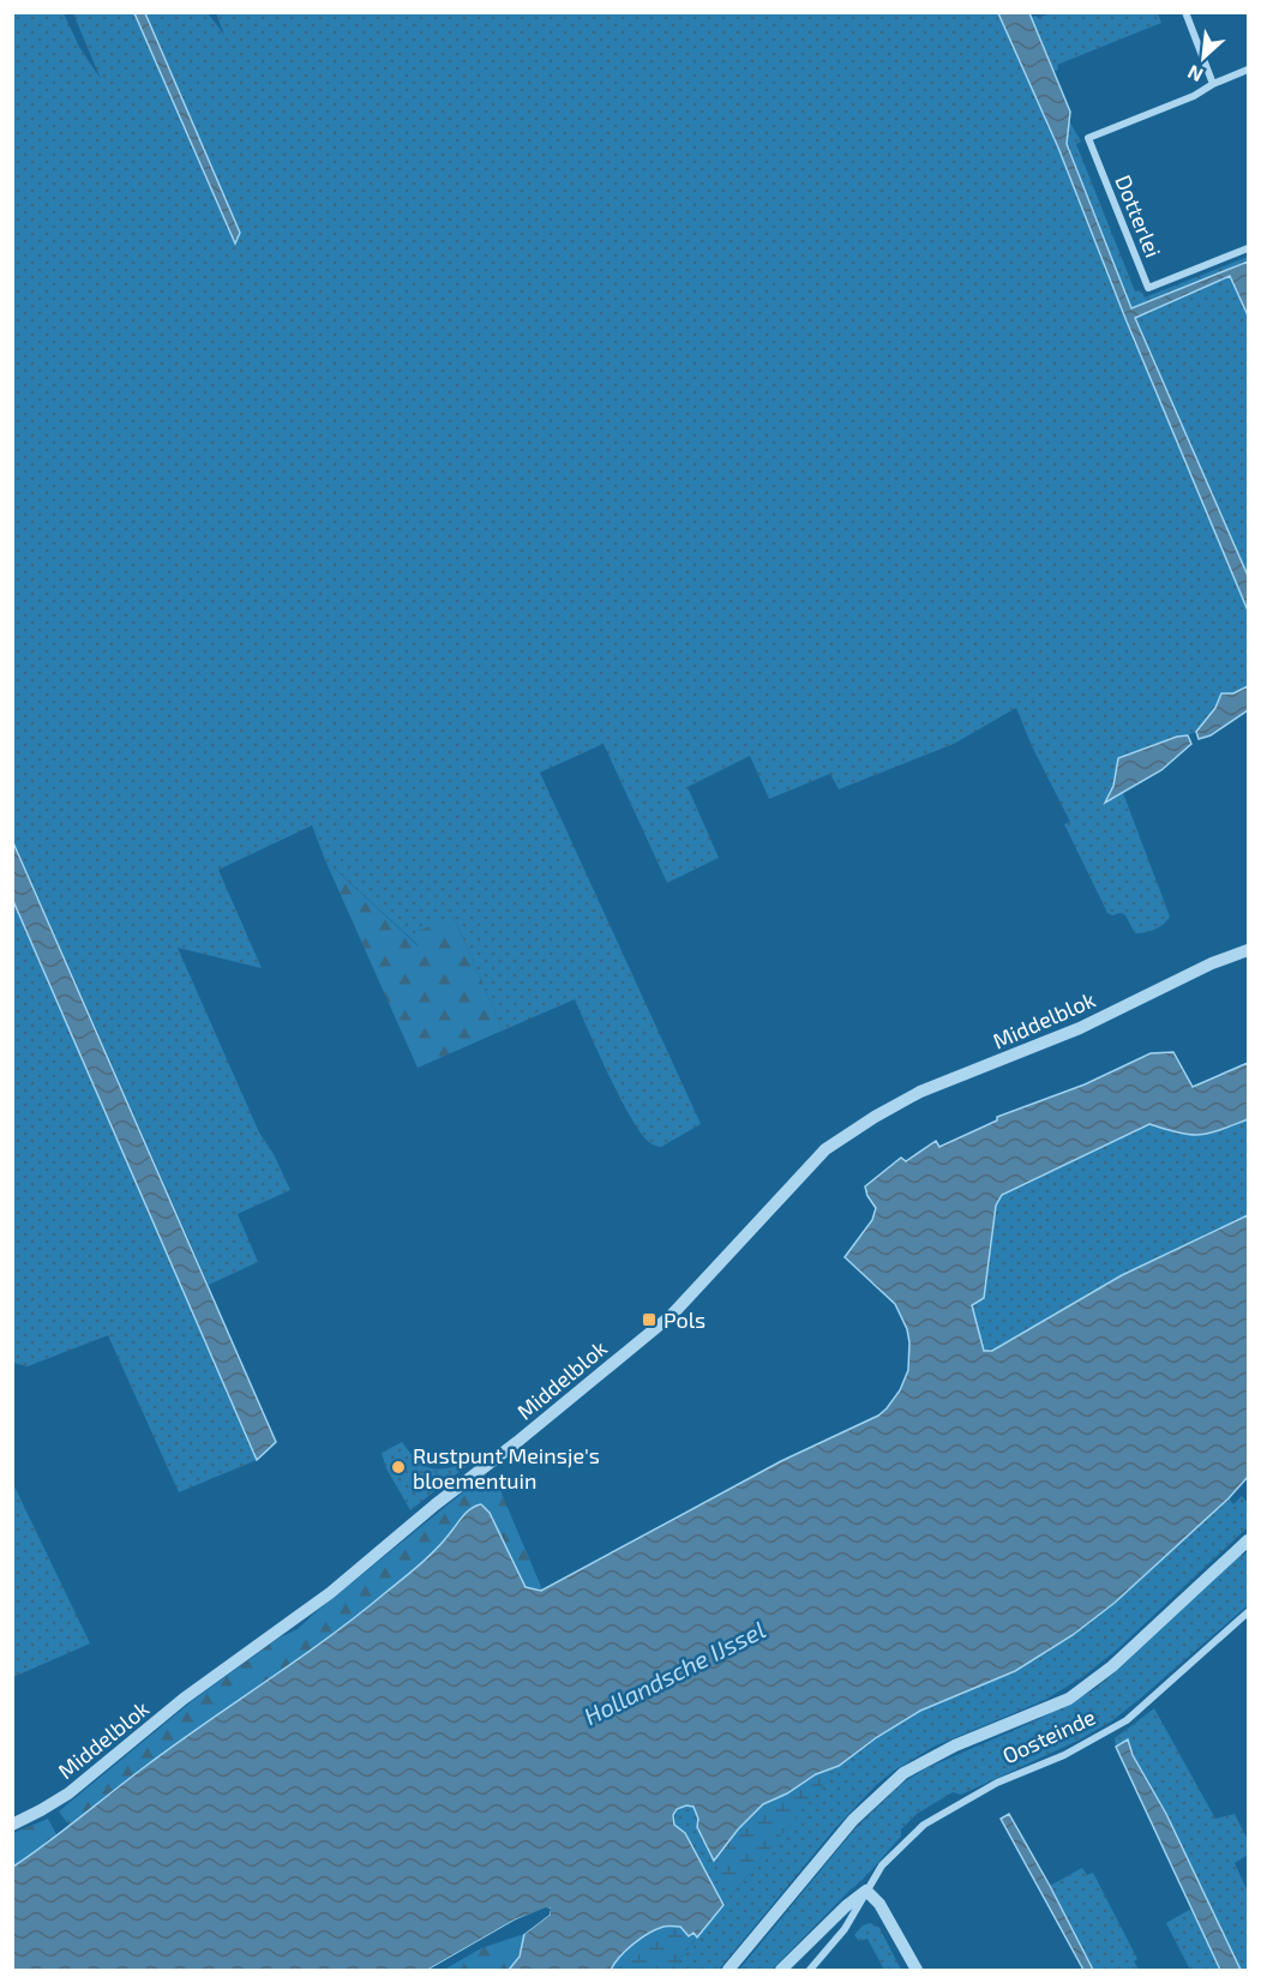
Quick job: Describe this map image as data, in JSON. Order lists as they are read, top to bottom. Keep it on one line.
{"streets":{"street":["Dotterlei","Middelblok","Oosteinde"]},"water":["Hollandsche IJssel"],"places":{"transit":["Pols"],"other":["Rustpunt Meinsje's bloementuin"]},"north":"bottom left"}
